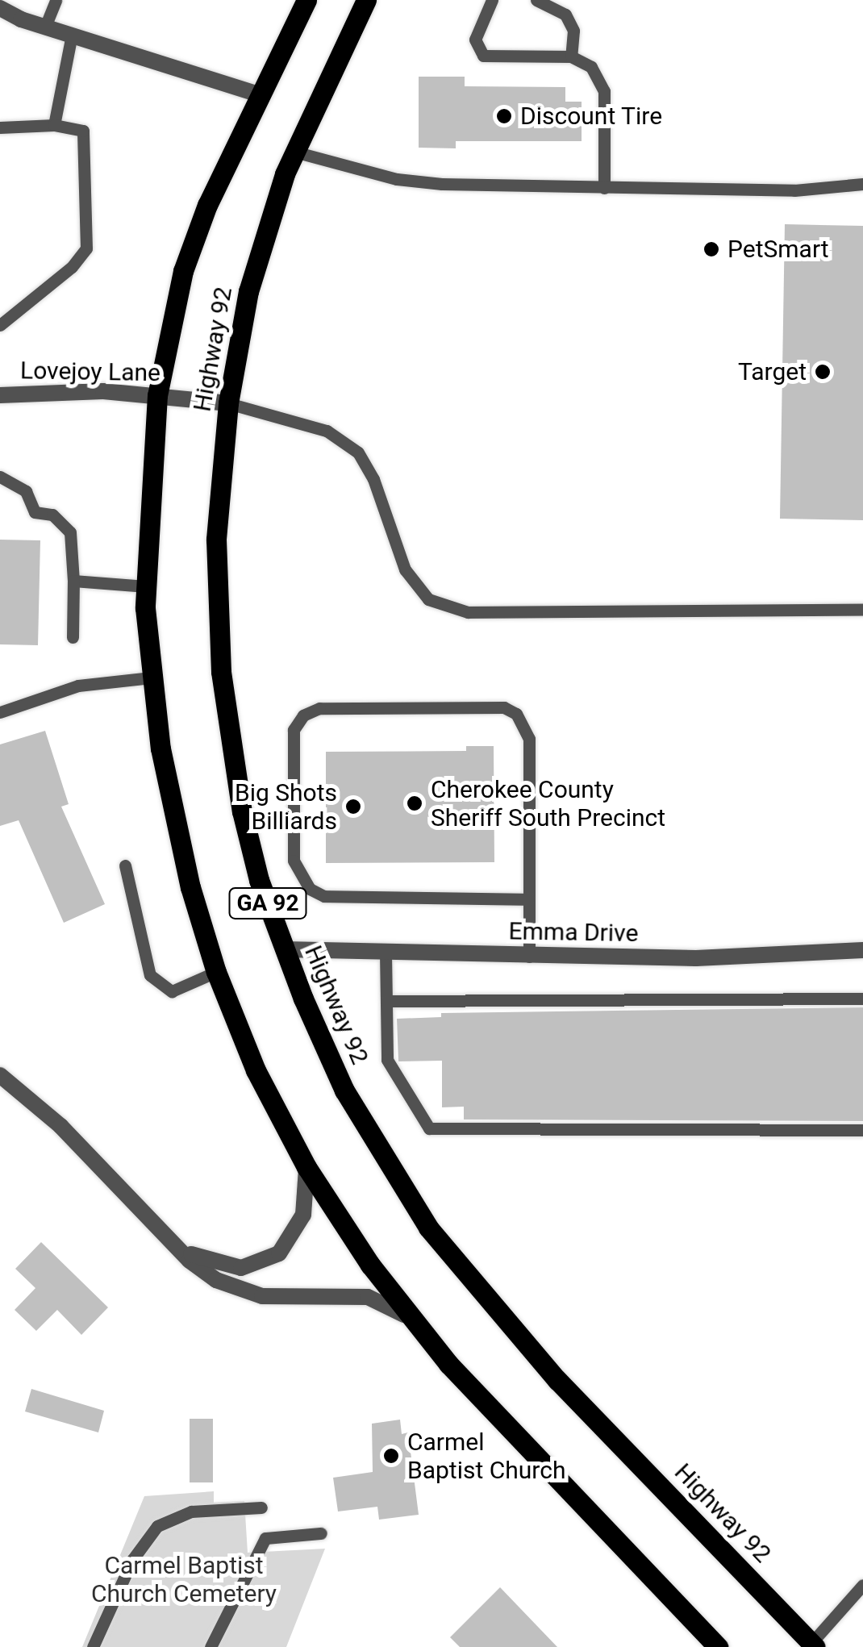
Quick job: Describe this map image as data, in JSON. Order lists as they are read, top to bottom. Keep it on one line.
{"streets":{"main road":["Highway 92","GA 92"],"street":["Lovejoy Lane","Emma Drive"]},"crossings":[["Highway 92","Lovejoy Lane"],["Highway 92","Emma Drive"]],"parks":["Carmel Baptist Church Cemetery"],"places":["Discount Tire","PetSmart","Target","Cherokee County Sheriff South Precinct","Big Shots Billiards","Carmel Baptist Church"]}
